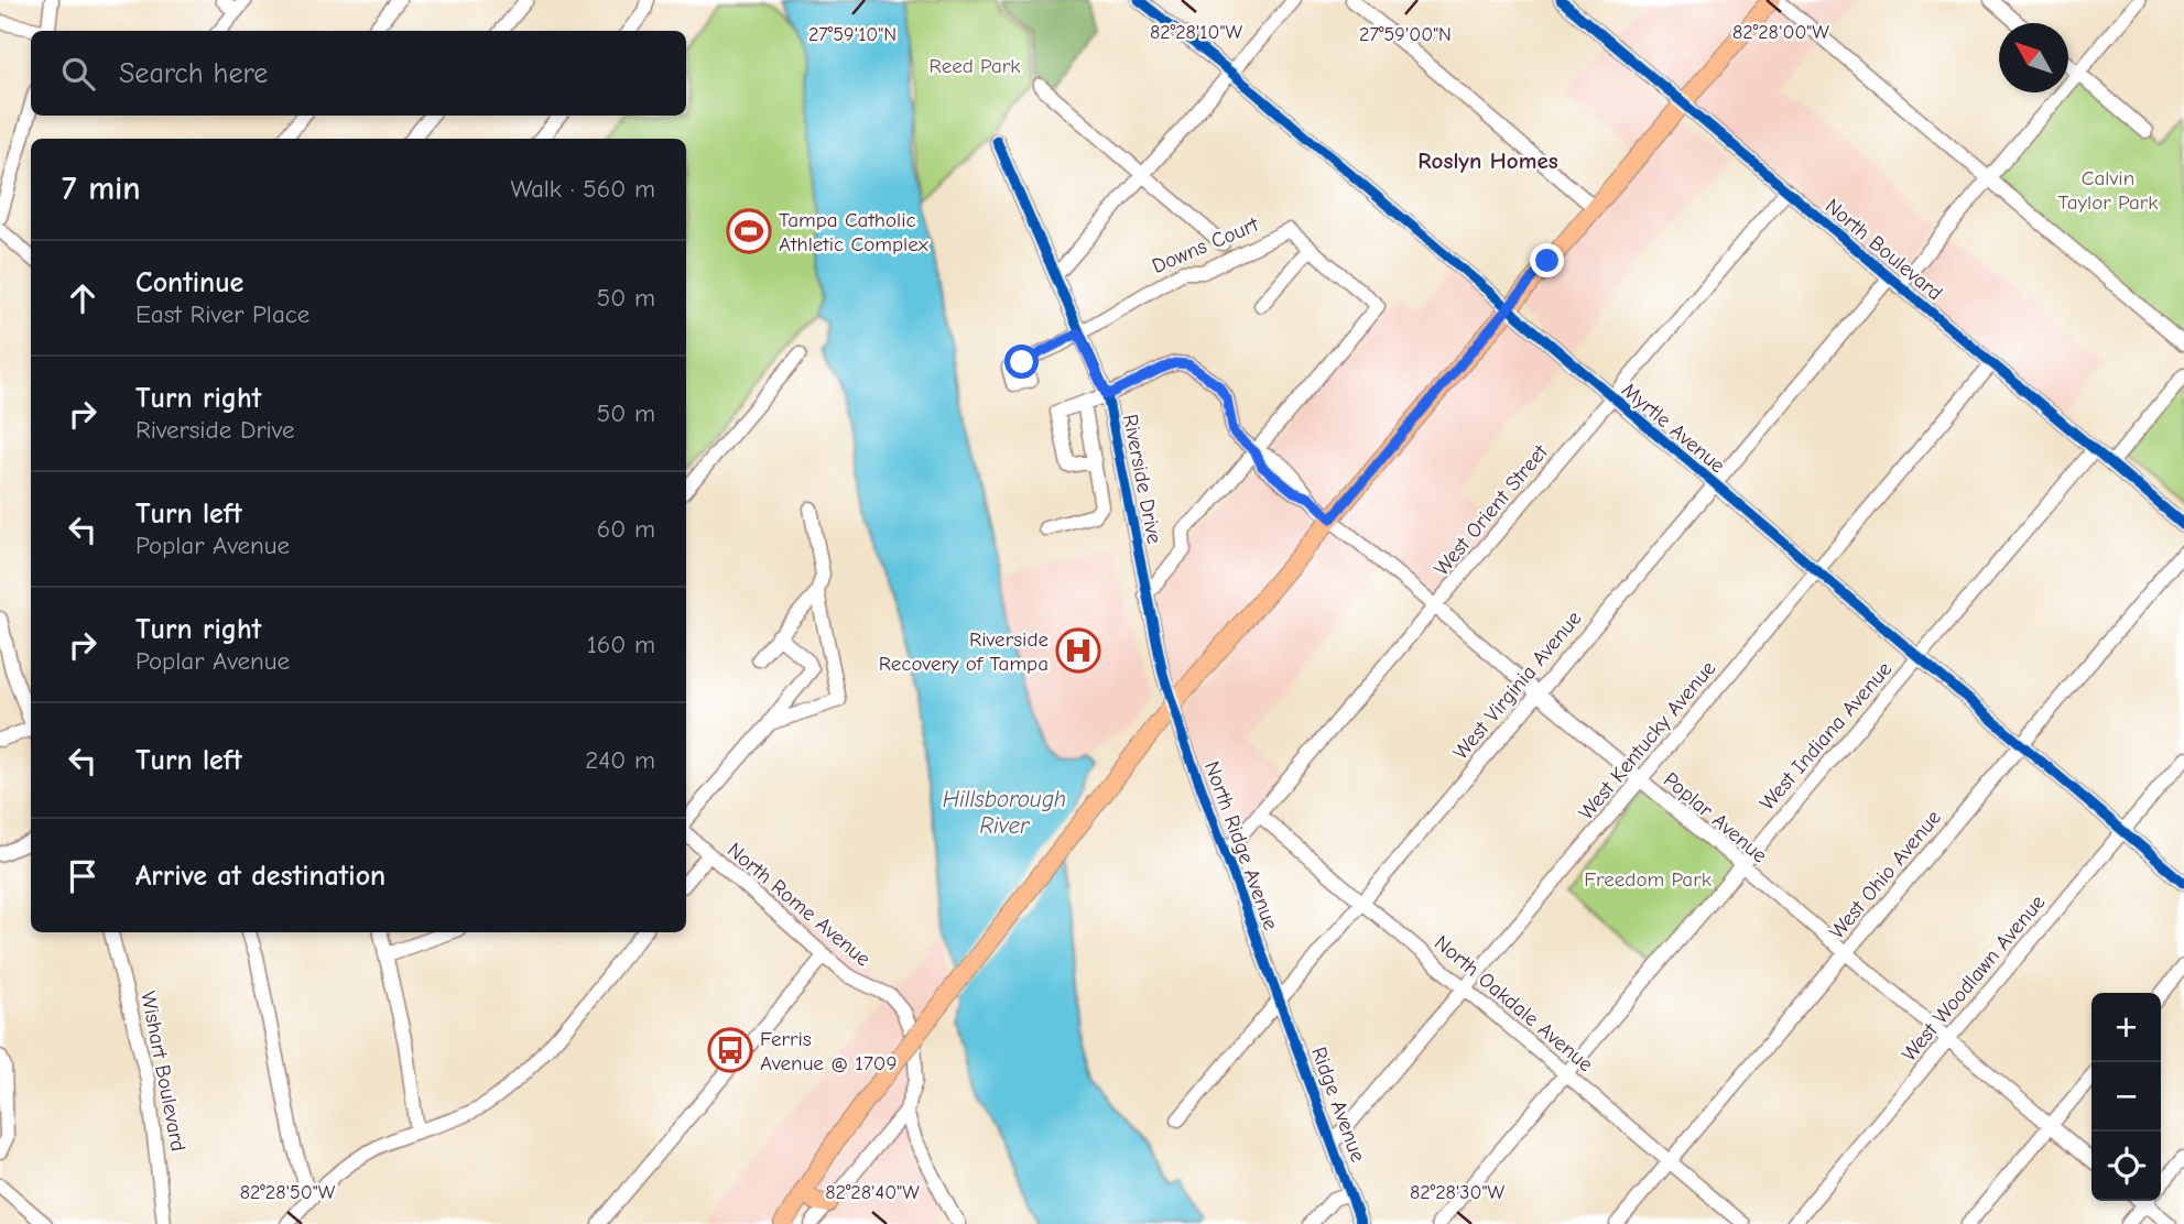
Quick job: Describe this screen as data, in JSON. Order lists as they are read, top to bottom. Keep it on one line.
{"streets":{"street":["Downs Court","North Boulevard","Myrtle Avenue","Riverside Drive","West Orient Street","West Virginia Avenue","West Indiana Avenue","West Kentucky Avenue","Poplar Avenue","North Ridge Avenue","West Ohio Avenue","North Rome Avenue","West Woodlawn Avenue","North Oakdale Avenue","Wishart Boulevard","Ridge Avenue"]},"crossings":[["Downs Court","Riverside Drive"],["Downs Court","Poplar Avenue"],["North Boulevard","West Orient Street"],["North Boulevard","West Virginia Avenue"],["North Boulevard","West Indiana Avenue"],["North Boulevard","West Kentucky Avenue"],["Myrtle Avenue","West Orient Street"],["Myrtle Avenue","West Virginia Avenue"],["Myrtle Avenue","West Indiana Avenue"],["Myrtle Avenue","West Kentucky Avenue"],["Myrtle Avenue","West Ohio Avenue"],["Myrtle Avenue","West Woodlawn Avenue"],["Riverside Drive","Poplar Avenue"],["Riverside Drive","North Ridge Avenue"],["West Orient Street","Poplar Avenue"],["West Orient Street","North Ridge Avenue"],["West Orient Street","North Oakdale Avenue"],["West Virginia Avenue","Poplar Avenue"],["West Virginia Avenue","North Ridge Avenue"],["West Virginia Avenue","North Oakdale Avenue"],["West Virginia Avenue","Ridge Avenue"],["West Indiana Avenue","Poplar Avenue"],["West Indiana Avenue","North Oakdale Avenue"],["West Kentucky Avenue","Poplar Avenue"],["West Kentucky Avenue","North Oakdale Avenue"],["West Kentucky Avenue","Ridge Avenue"],["Poplar Avenue","West Ohio Avenue"],["Poplar Avenue","West Woodlawn Avenue"],["North Ridge Avenue","Ridge Avenue"],["West Ohio Avenue","North Oakdale Avenue"]],"districts":["Roslyn Homes"],"water":["Hillsborough River"],"parks":["Reed Park","Calvin Taylor Park","Freedom Park"],"places":{"sports":["Tampa Catholic Athletic Complex"],"hospital":["Riverside Recovery of Tampa"],"bus stop":["Ferris Avenue @ 1709"]},"north":"top left","page":{"search":"Search here","heading":["7 min","Walk · 560 m"],"list":[["Continue","East River Place","50 m"],["Turn right","Riverside Drive","50 m"],["Turn left","Poplar Avenue","60 m"],["Turn right","Poplar Avenue","160 m"],["Turn left","240 m"],"Arrive at destination"],"map_buttons":["+","−"]},"coordinates":["82°28'00\"W","82°28'10\"W","27°59'10\"N","27°59'00\"N","82°28'50\"W","82°28'40\"W","82°28'30\"W"]}
